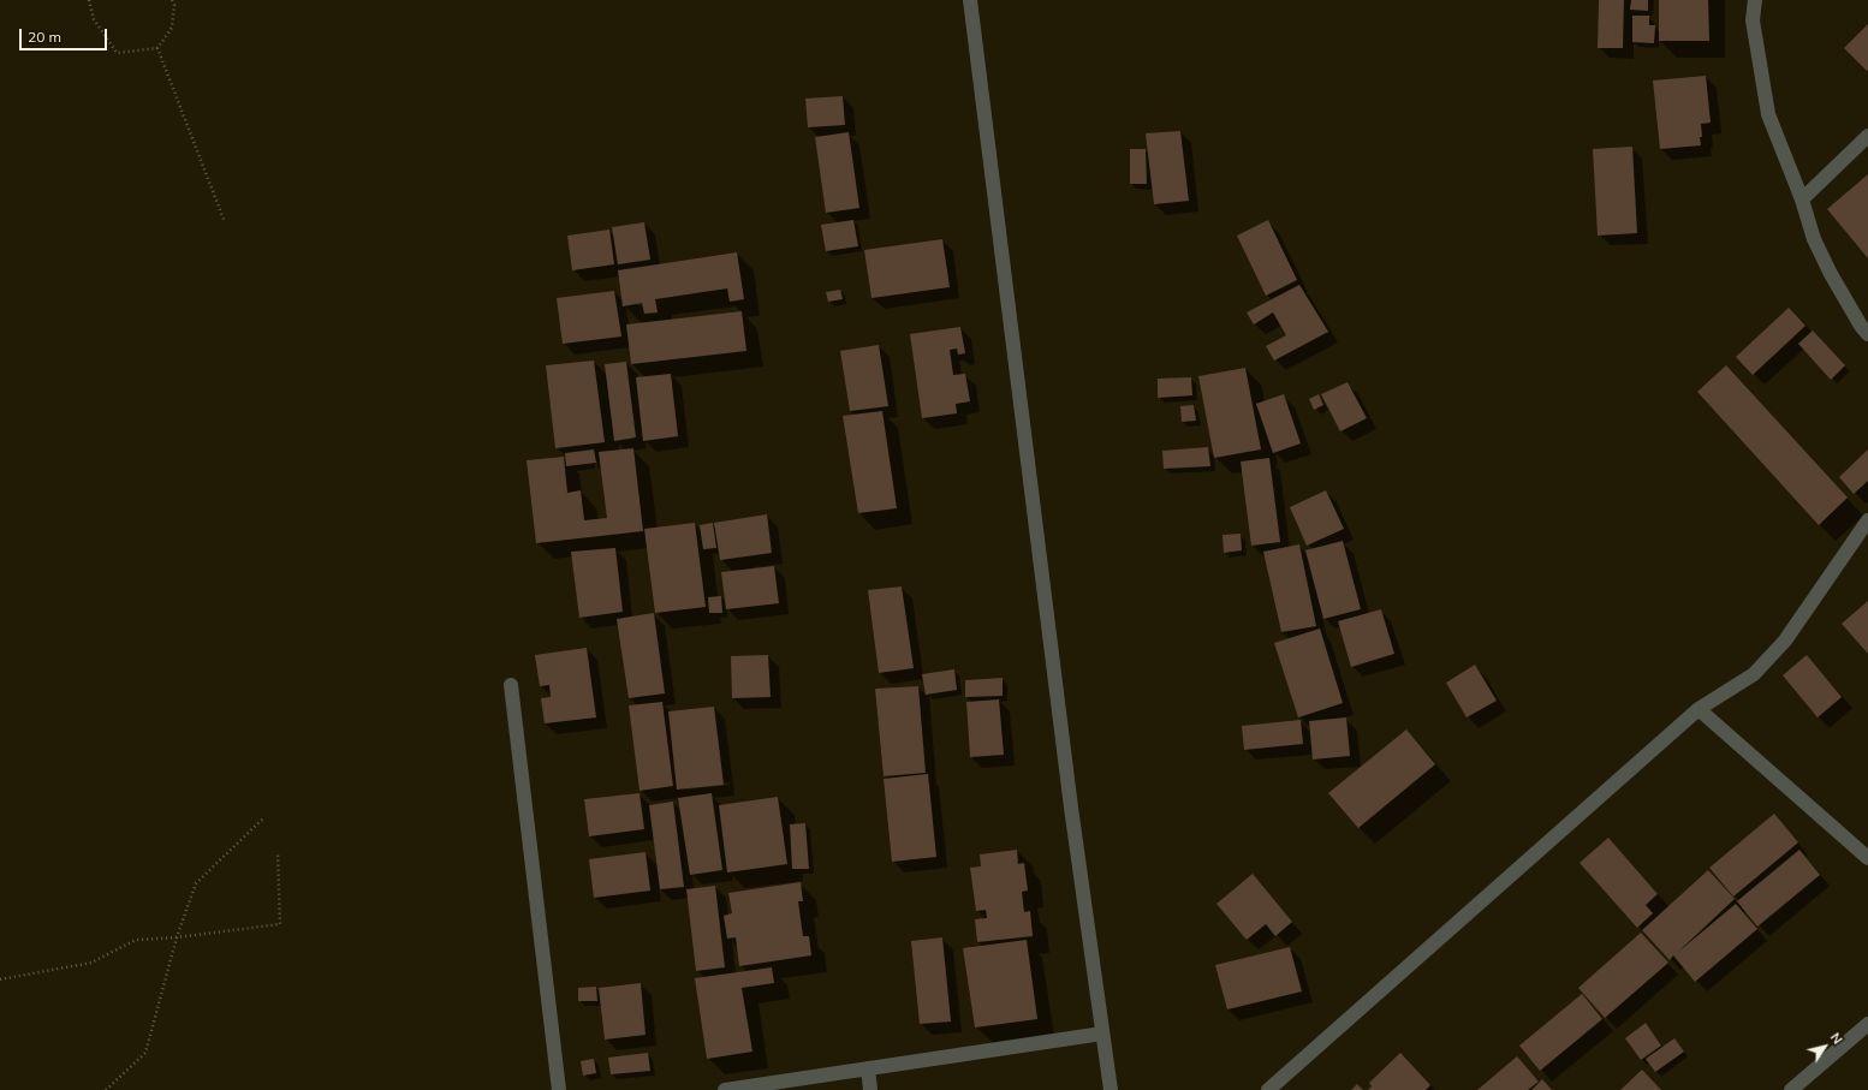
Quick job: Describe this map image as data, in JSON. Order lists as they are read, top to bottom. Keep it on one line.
{"scale_bar":"20 m","north":"top right"}
